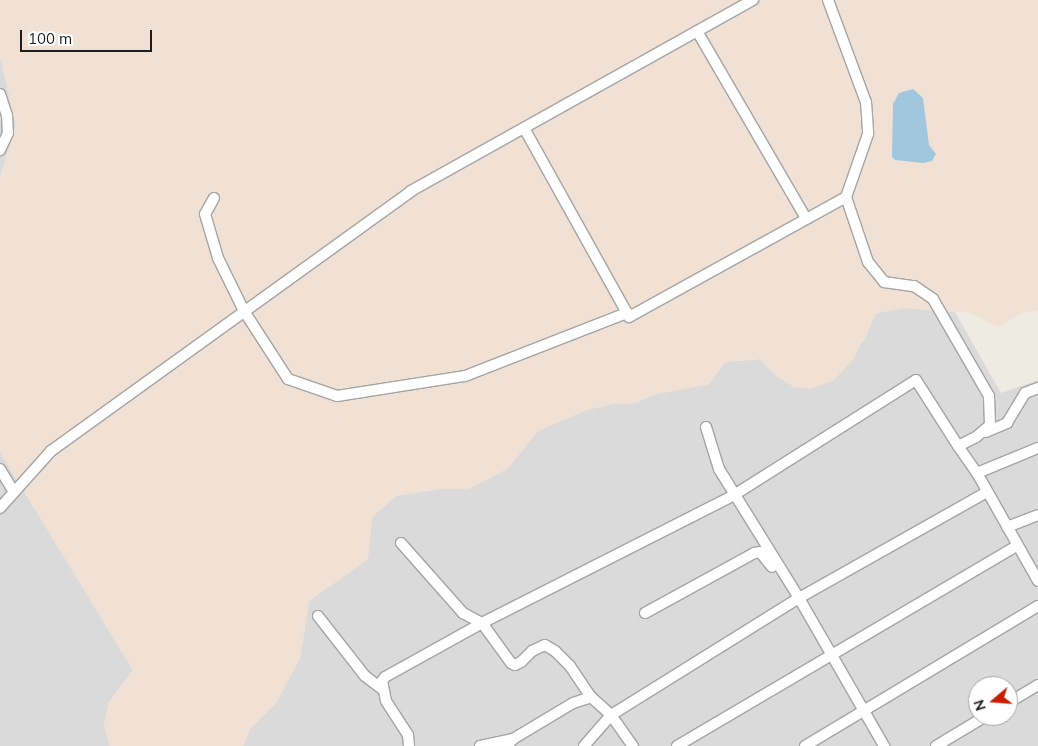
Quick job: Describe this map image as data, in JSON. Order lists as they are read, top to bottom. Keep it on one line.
{"scale_bar":"100 m","north":"left"}
